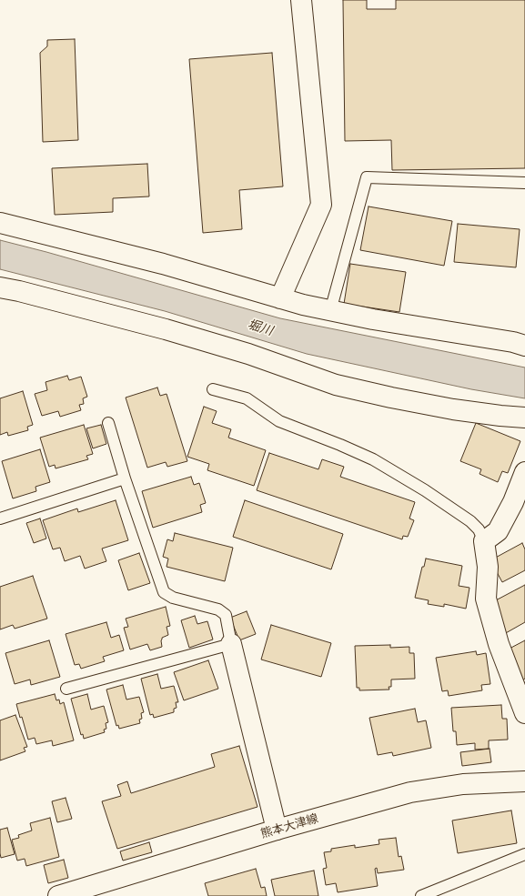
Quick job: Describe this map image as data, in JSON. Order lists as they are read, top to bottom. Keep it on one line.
{"streets":{"street":["熊本大津線"]},"water":["堀川"]}
